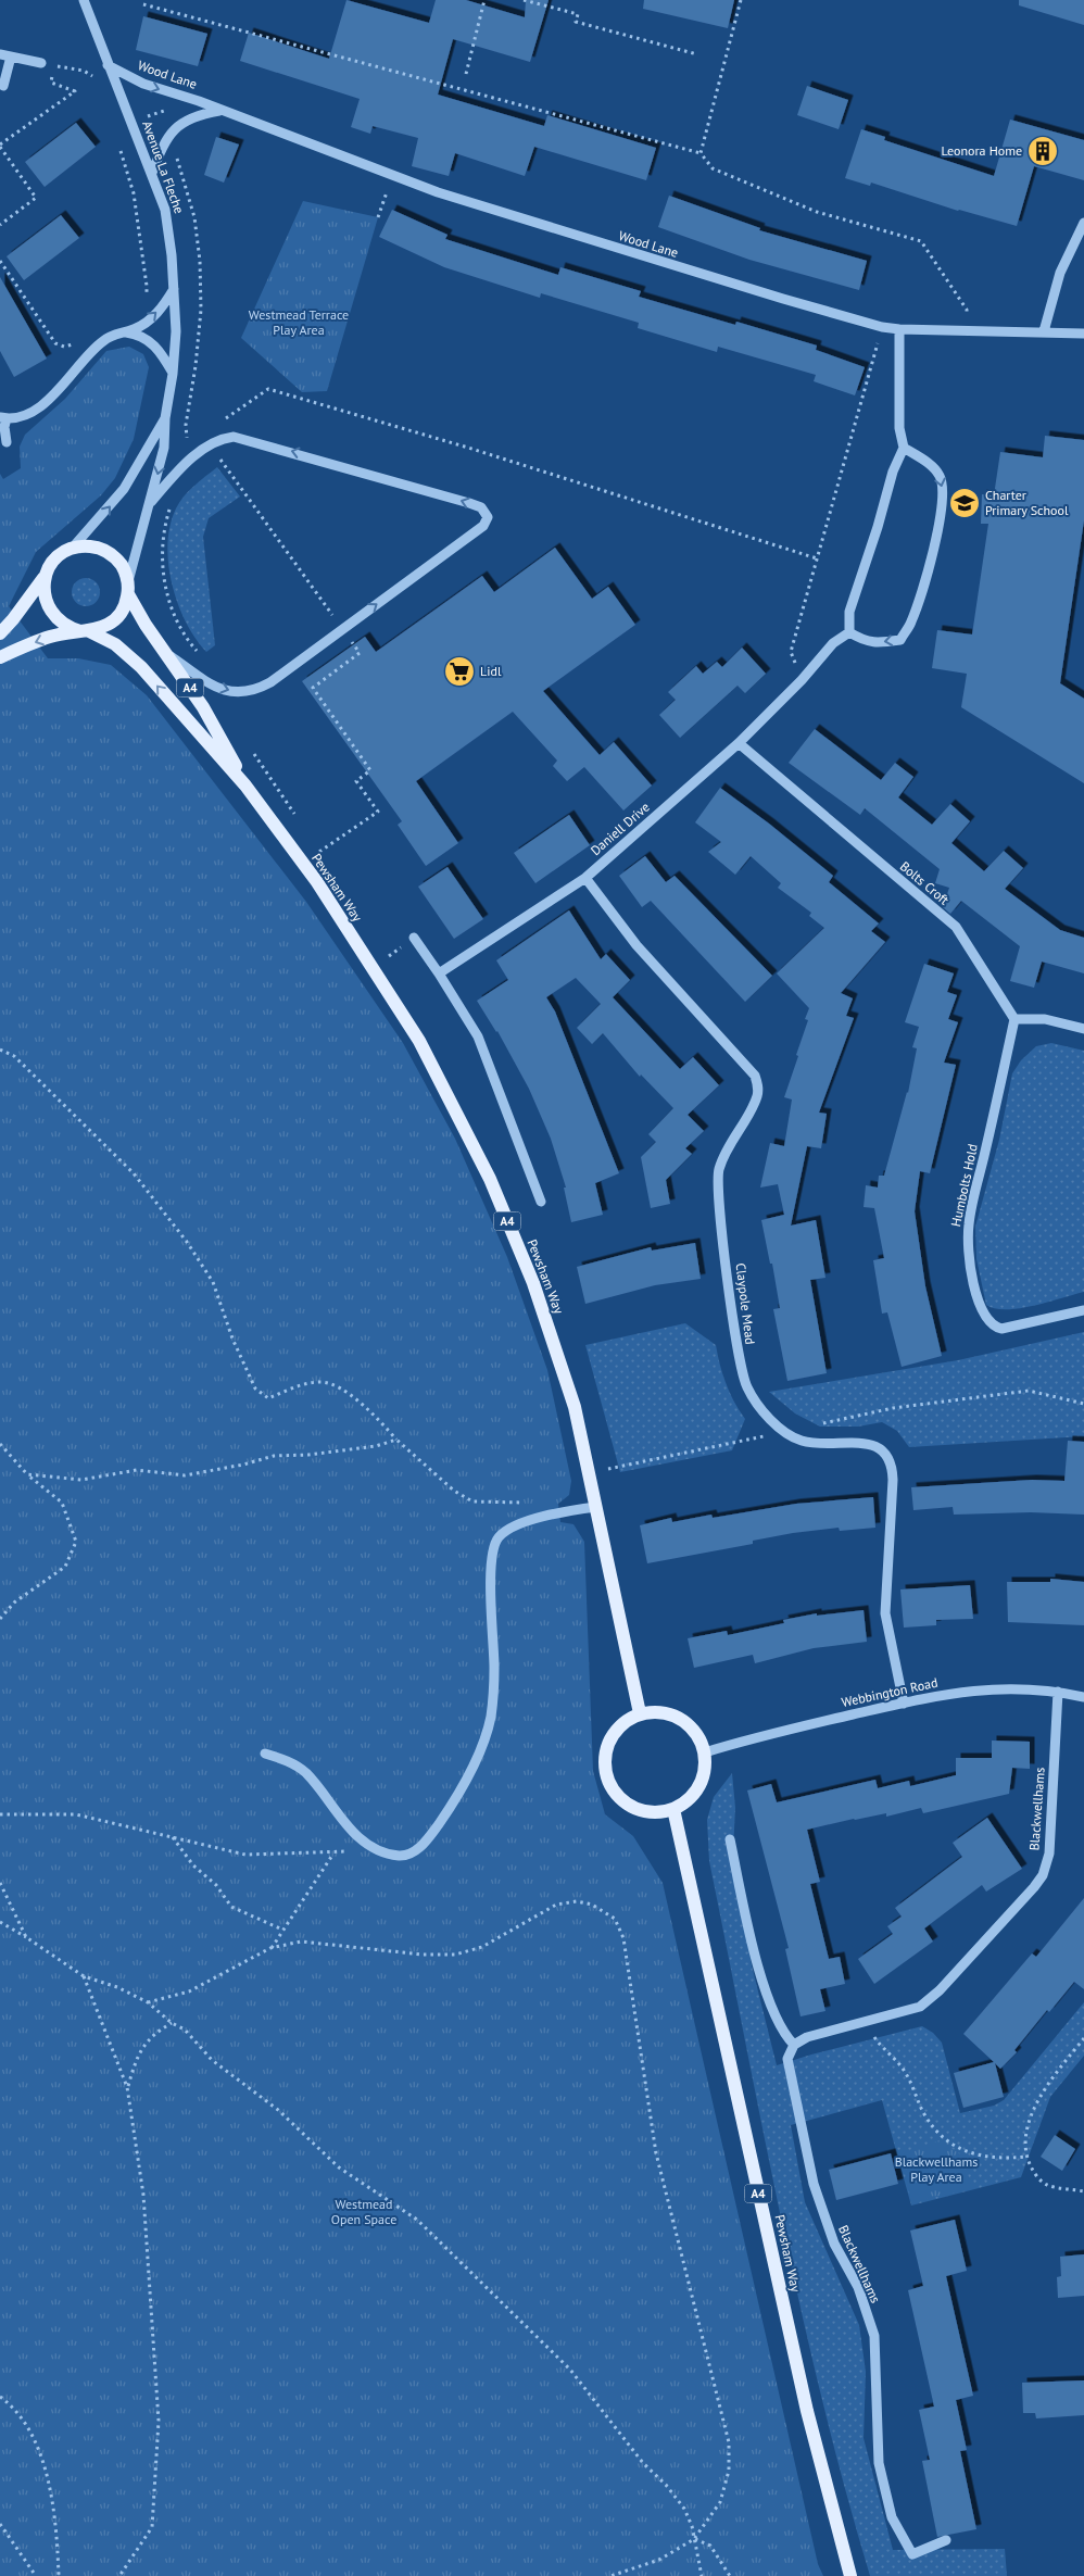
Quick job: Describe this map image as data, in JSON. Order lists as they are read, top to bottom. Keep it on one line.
{"streets":{"main road":["Avenue La Fleche","A4","Pewsham Way"],"street":["Wood Lane","Daniell Drive","Bolts Croft","Humbolts Hold","Claypole Mead","Webbington Road","Blackwellhams"]},"crossings":[["Wood Lane","Avenue La Fleche"],["Avenue La Fleche","A4"],["Avenue La Fleche","Pewsham Way"],["A4","Pewsham Way"],["Daniell Drive","Bolts Croft"],["Daniell Drive","Claypole Mead"],["Bolts Croft","Humbolts Hold"],["Pewsham Way","Webbington Road"],["Claypole Mead","Webbington Road"],["Webbington Road","Blackwellhams"]],"parks":["Westmead Terrace Play Area","Blackwellhams Play Area","Westmead Open Space"],"places":{"building":["Leonora Home"],"school or university":["Charter Primary School"],"supermarket":["Lidl"]}}
